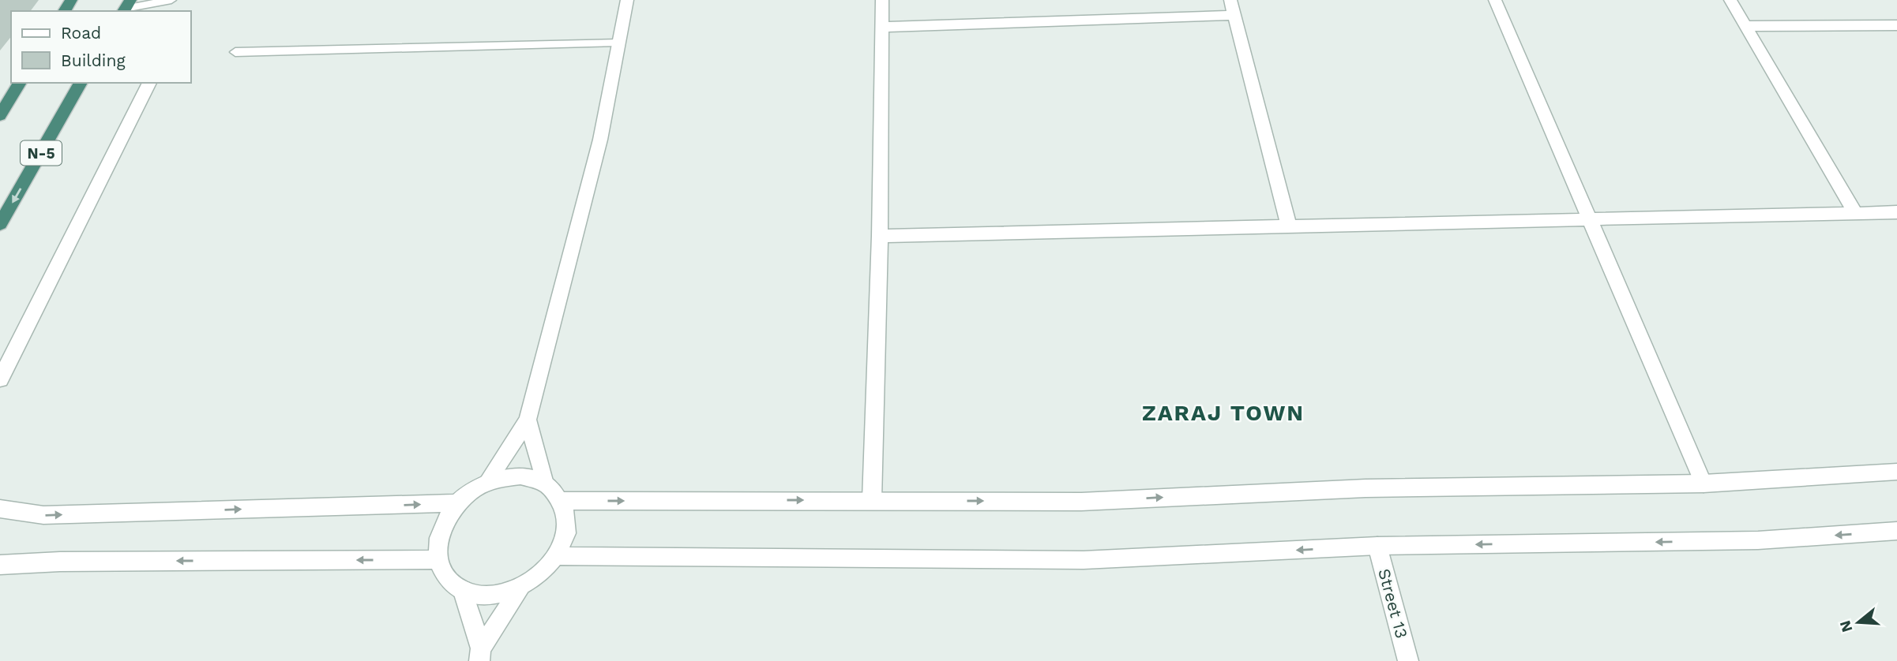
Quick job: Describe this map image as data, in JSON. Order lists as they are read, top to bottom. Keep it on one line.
{"streets":{"highway":["N-5"],"street":["Street 13"]},"districts":["ZARAJ TOWN"],"legend":["Road","Building"],"north":"left"}
